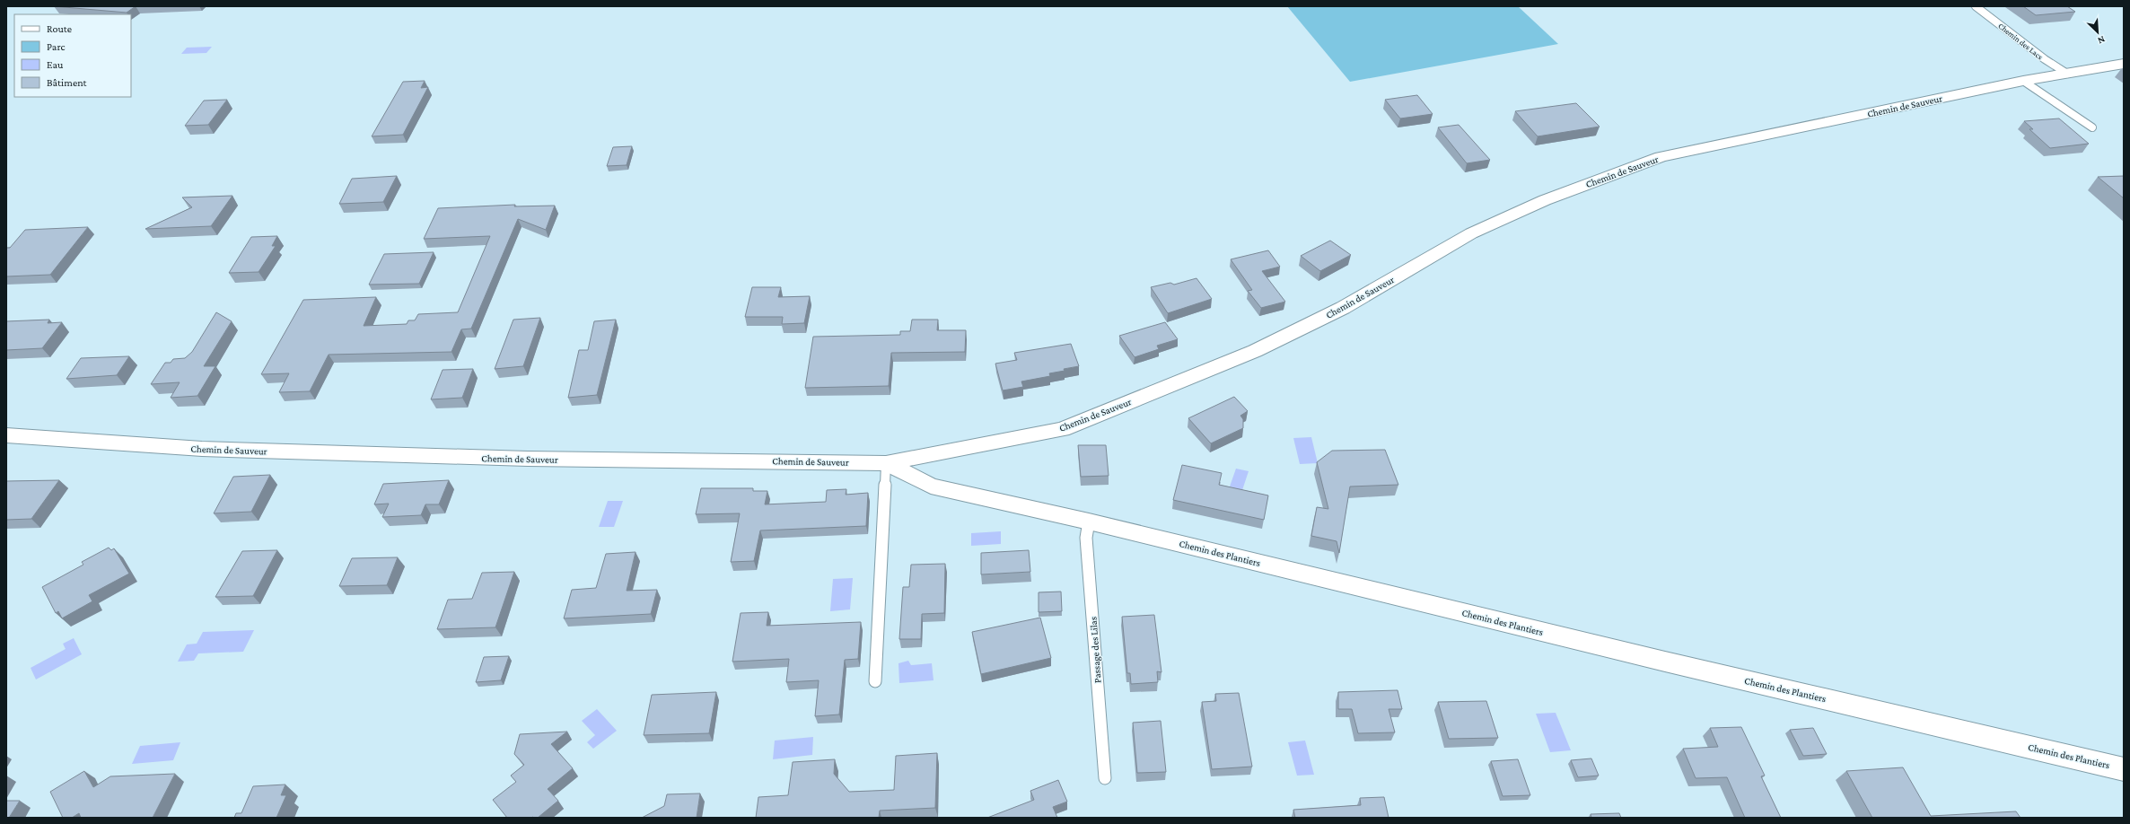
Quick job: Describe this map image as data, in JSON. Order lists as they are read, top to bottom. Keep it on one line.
{"streets":{"street":["Chemin de Sauveur","Chemin des Plantiers"],"lane":["Chemin des Lacs","Passage des Lilas"]},"crossings":[["Chemin des Lacs","Chemin de Sauveur"],["Chemin de Sauveur","Chemin des Plantiers"],["Chemin des Plantiers","Passage des Lilas"]],"legend":["Route","Parc","Eau","Bâtiment"],"north":"bottom right"}
